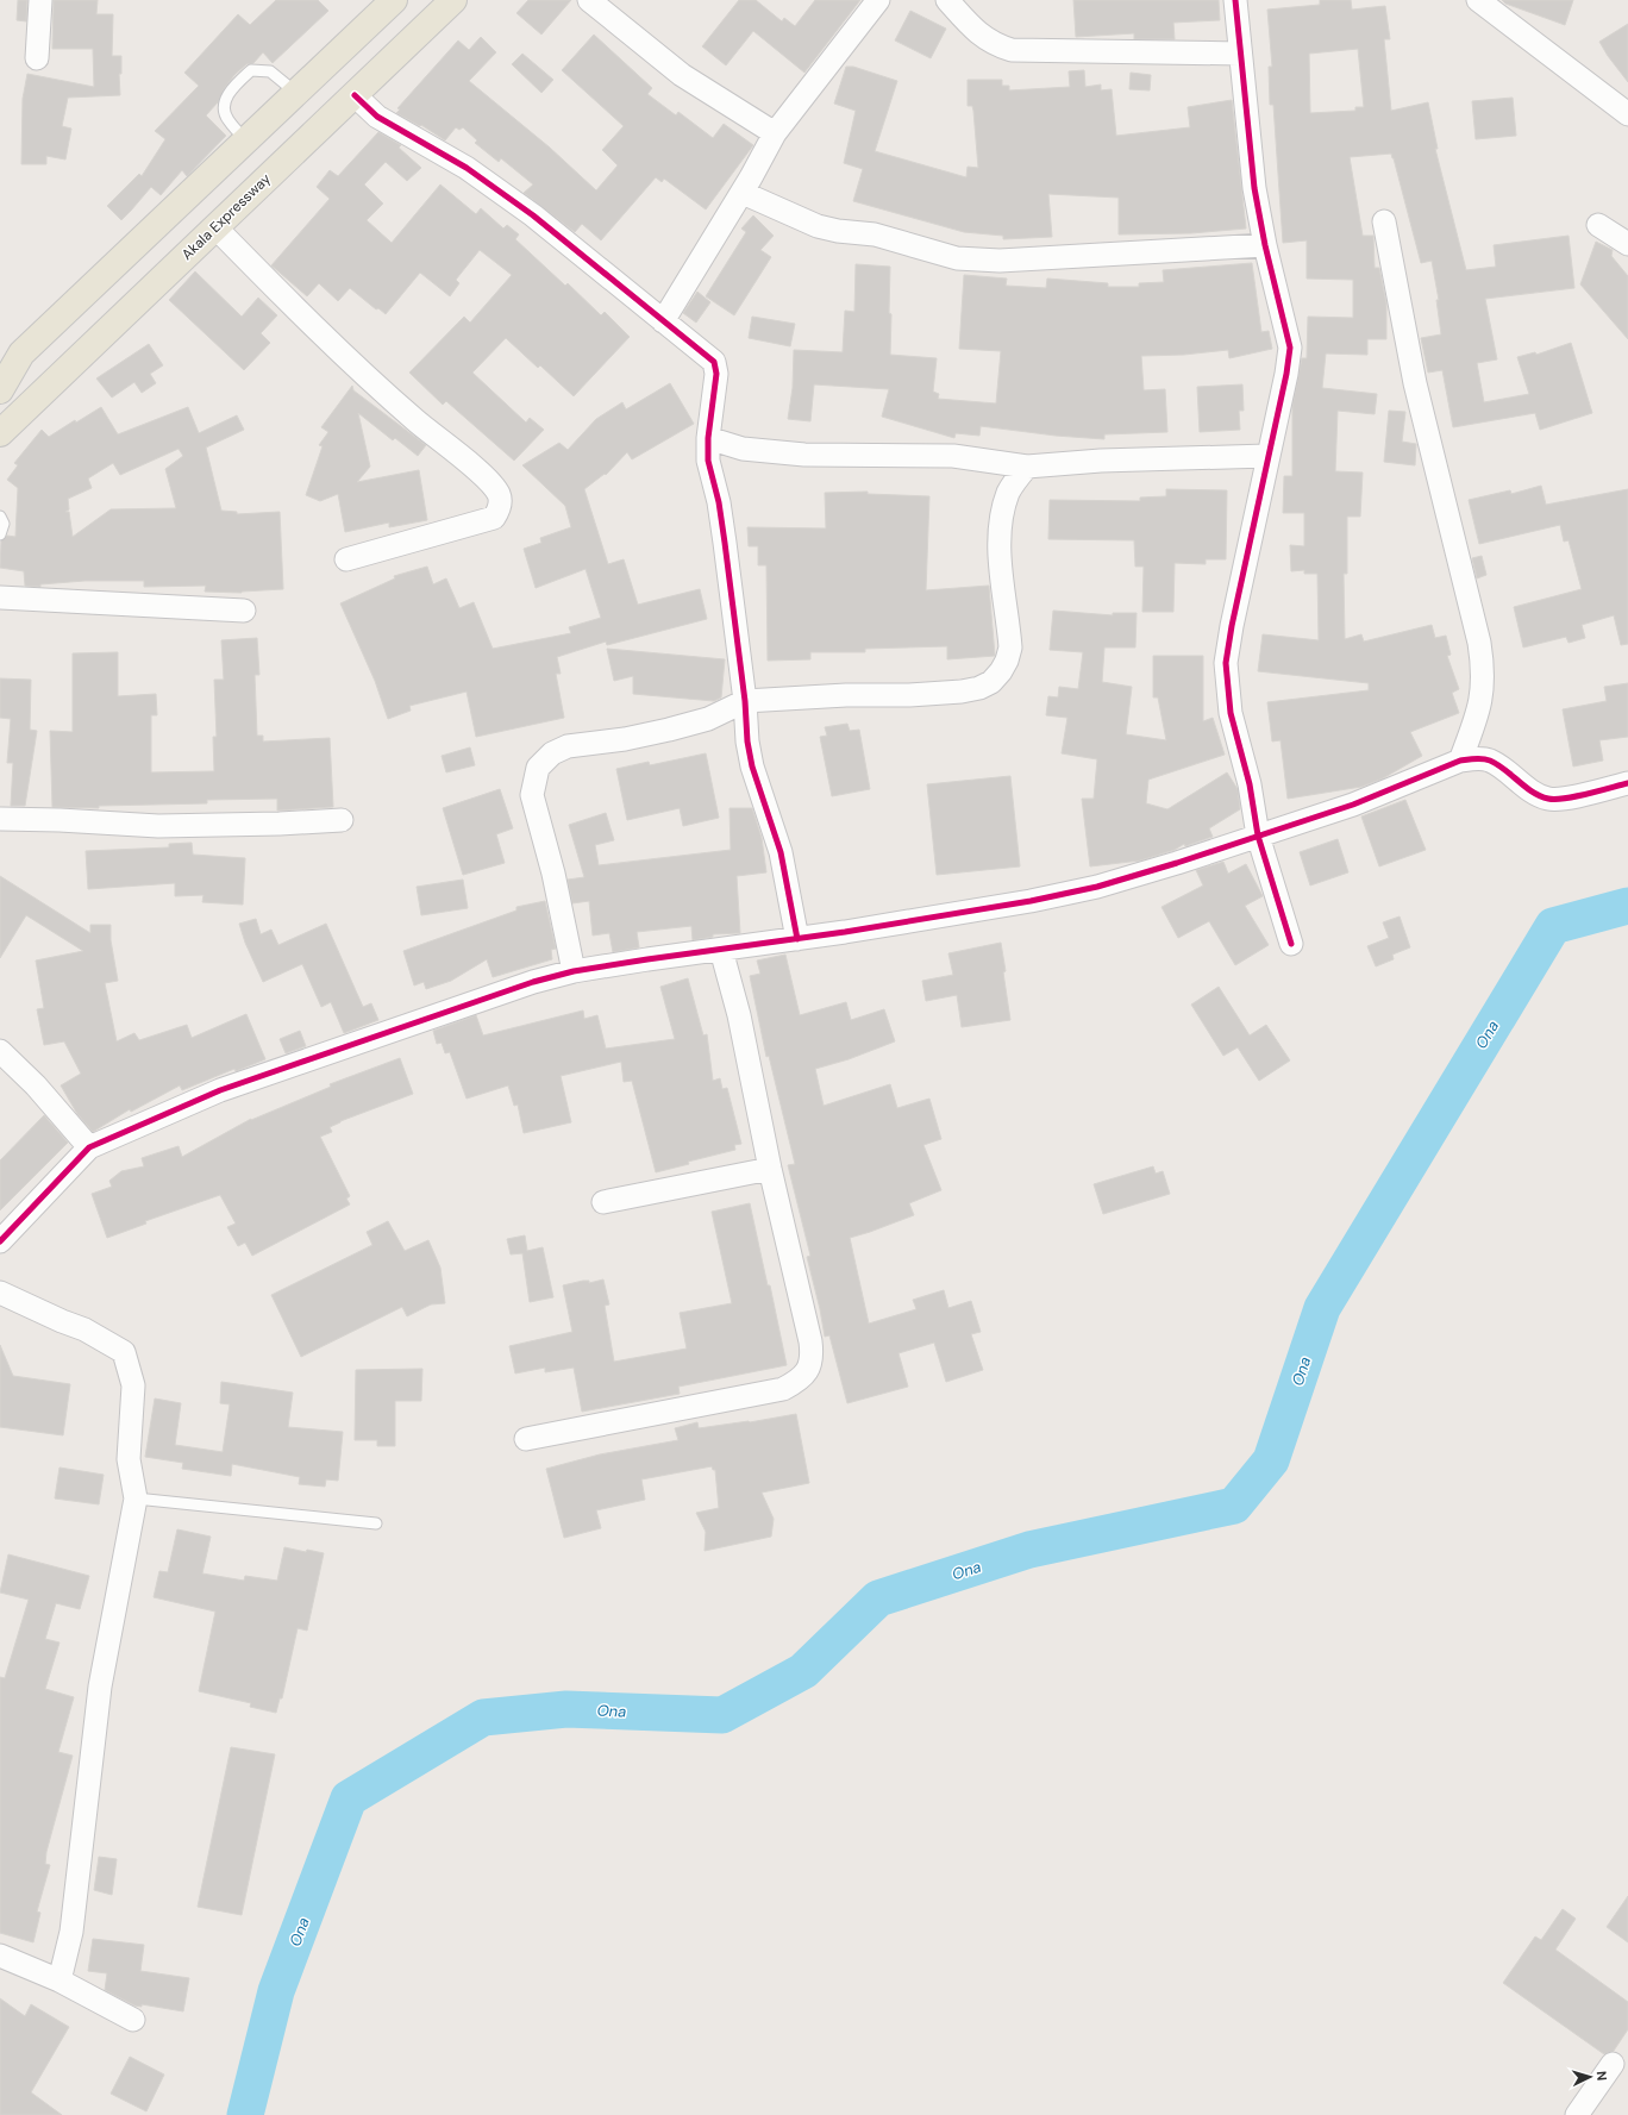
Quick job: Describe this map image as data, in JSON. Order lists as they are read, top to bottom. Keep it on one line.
{"streets":{"main road":["Akala Expressway"]},"water":["Ona"],"north":"right"}
